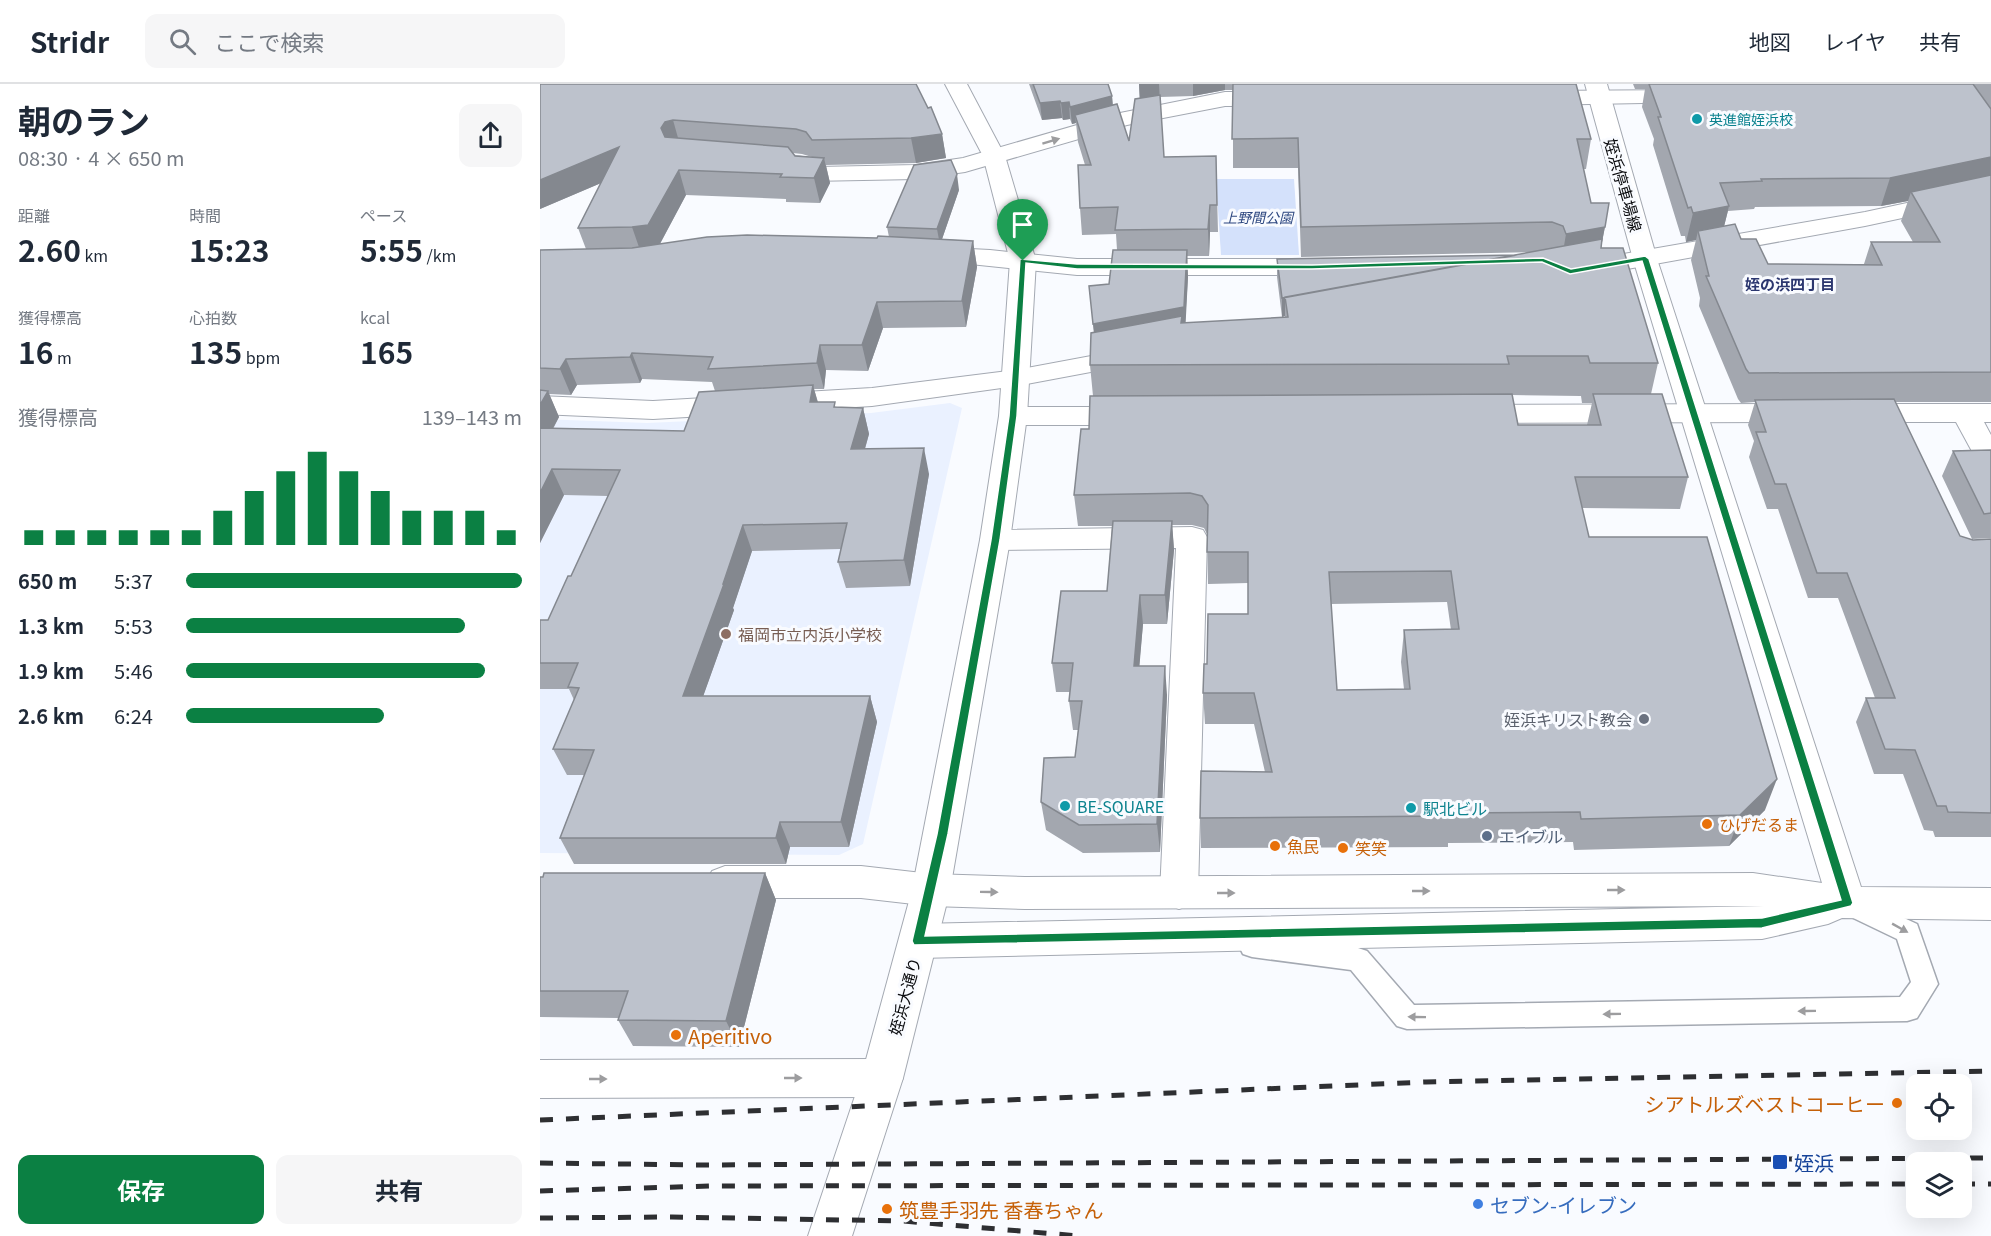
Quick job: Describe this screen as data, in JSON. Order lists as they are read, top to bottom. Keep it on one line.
{"streets":{"street":["姪浜停車場線","姪浜大通り"]},"districts":["姪の浜四丁目"],"parks":["上野間公園"],"places":{"other":["英進館姪浜校","福岡市立内浜小学校","姪浜キリスト教会","BE-SQUARE","駅北ビル","ひげだるま","エイブル","魚民","笑笑","Aperitivo","シアトルズベストコーヒー","セブン-イレブン","筑豊手羽先 香春ちゃん"],"transit":["姪浜"]},"page":{"header":"Stridr","search":"ここで検索","nav":["地図","レイヤ","共有"],"heading":["朝のラン","08:30 · 4 × 650 m"],"stats":[["距離","2.60 km"],["時間","15:23"],["ペース","5:55 /km"],["獲得標高","16 m"],["心拍数","135 bpm"],["kcal","165"]],"chart":["獲得標高","139–143 m"],"list":[{"name":"650 m","note":"5:37"},{"name":"1.3 km","note":"5:53"},{"name":"1.9 km","note":"5:46"},{"name":"2.6 km","note":"6:24"}],"buttons":["保存","共有"]}}
